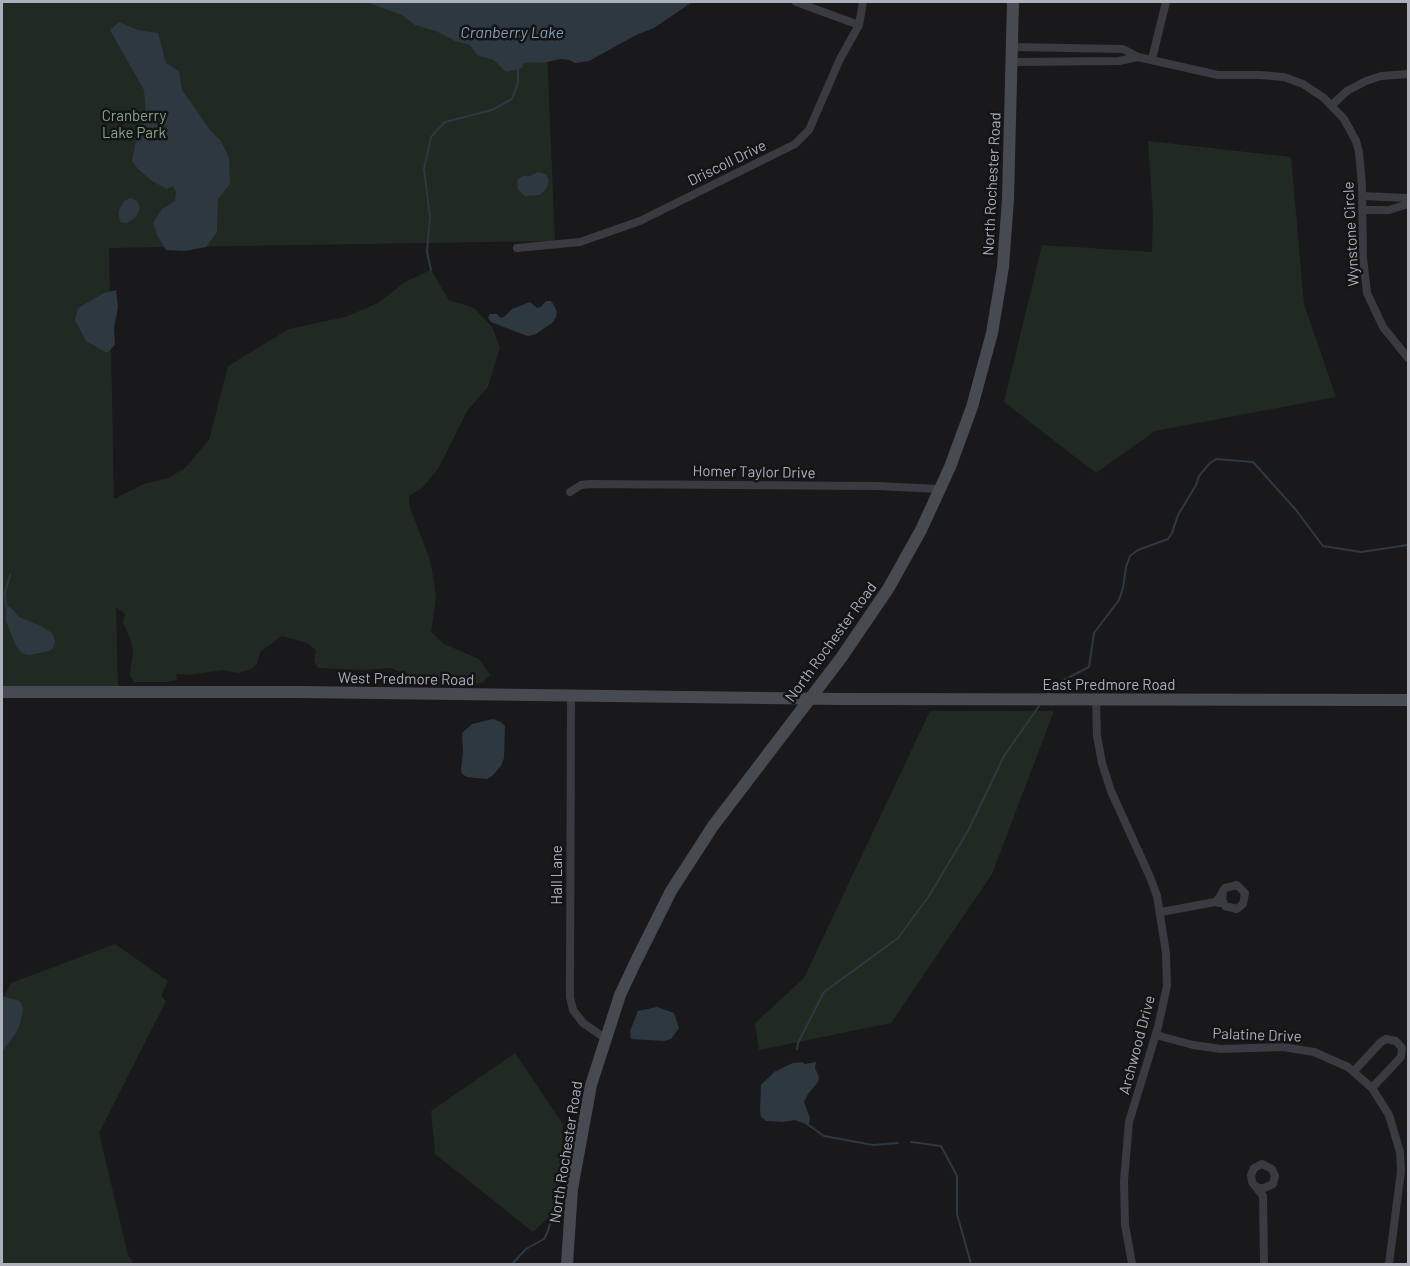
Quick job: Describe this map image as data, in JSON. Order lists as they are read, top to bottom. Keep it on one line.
{"streets":{"street":["Driscoll Drive","North Rochester Road","Wynstone Circle","Homer Taylor Drive","West Predmore Road","East Predmore Road","Hall Lane","Palatine Drive","Archwood Drive"]},"crossings":[["North Rochester Road","Wynstone Circle"],["North Rochester Road","Homer Taylor Drive"],["North Rochester Road","West Predmore Road"],["North Rochester Road","East Predmore Road"],["North Rochester Road","Hall Lane"],["West Predmore Road","East Predmore Road"],["West Predmore Road","Hall Lane"],["East Predmore Road","Archwood Drive"],["Palatine Drive","Archwood Drive"]],"water":["Cranberry Lake"],"parks":["Cranberry Lake Park"]}
